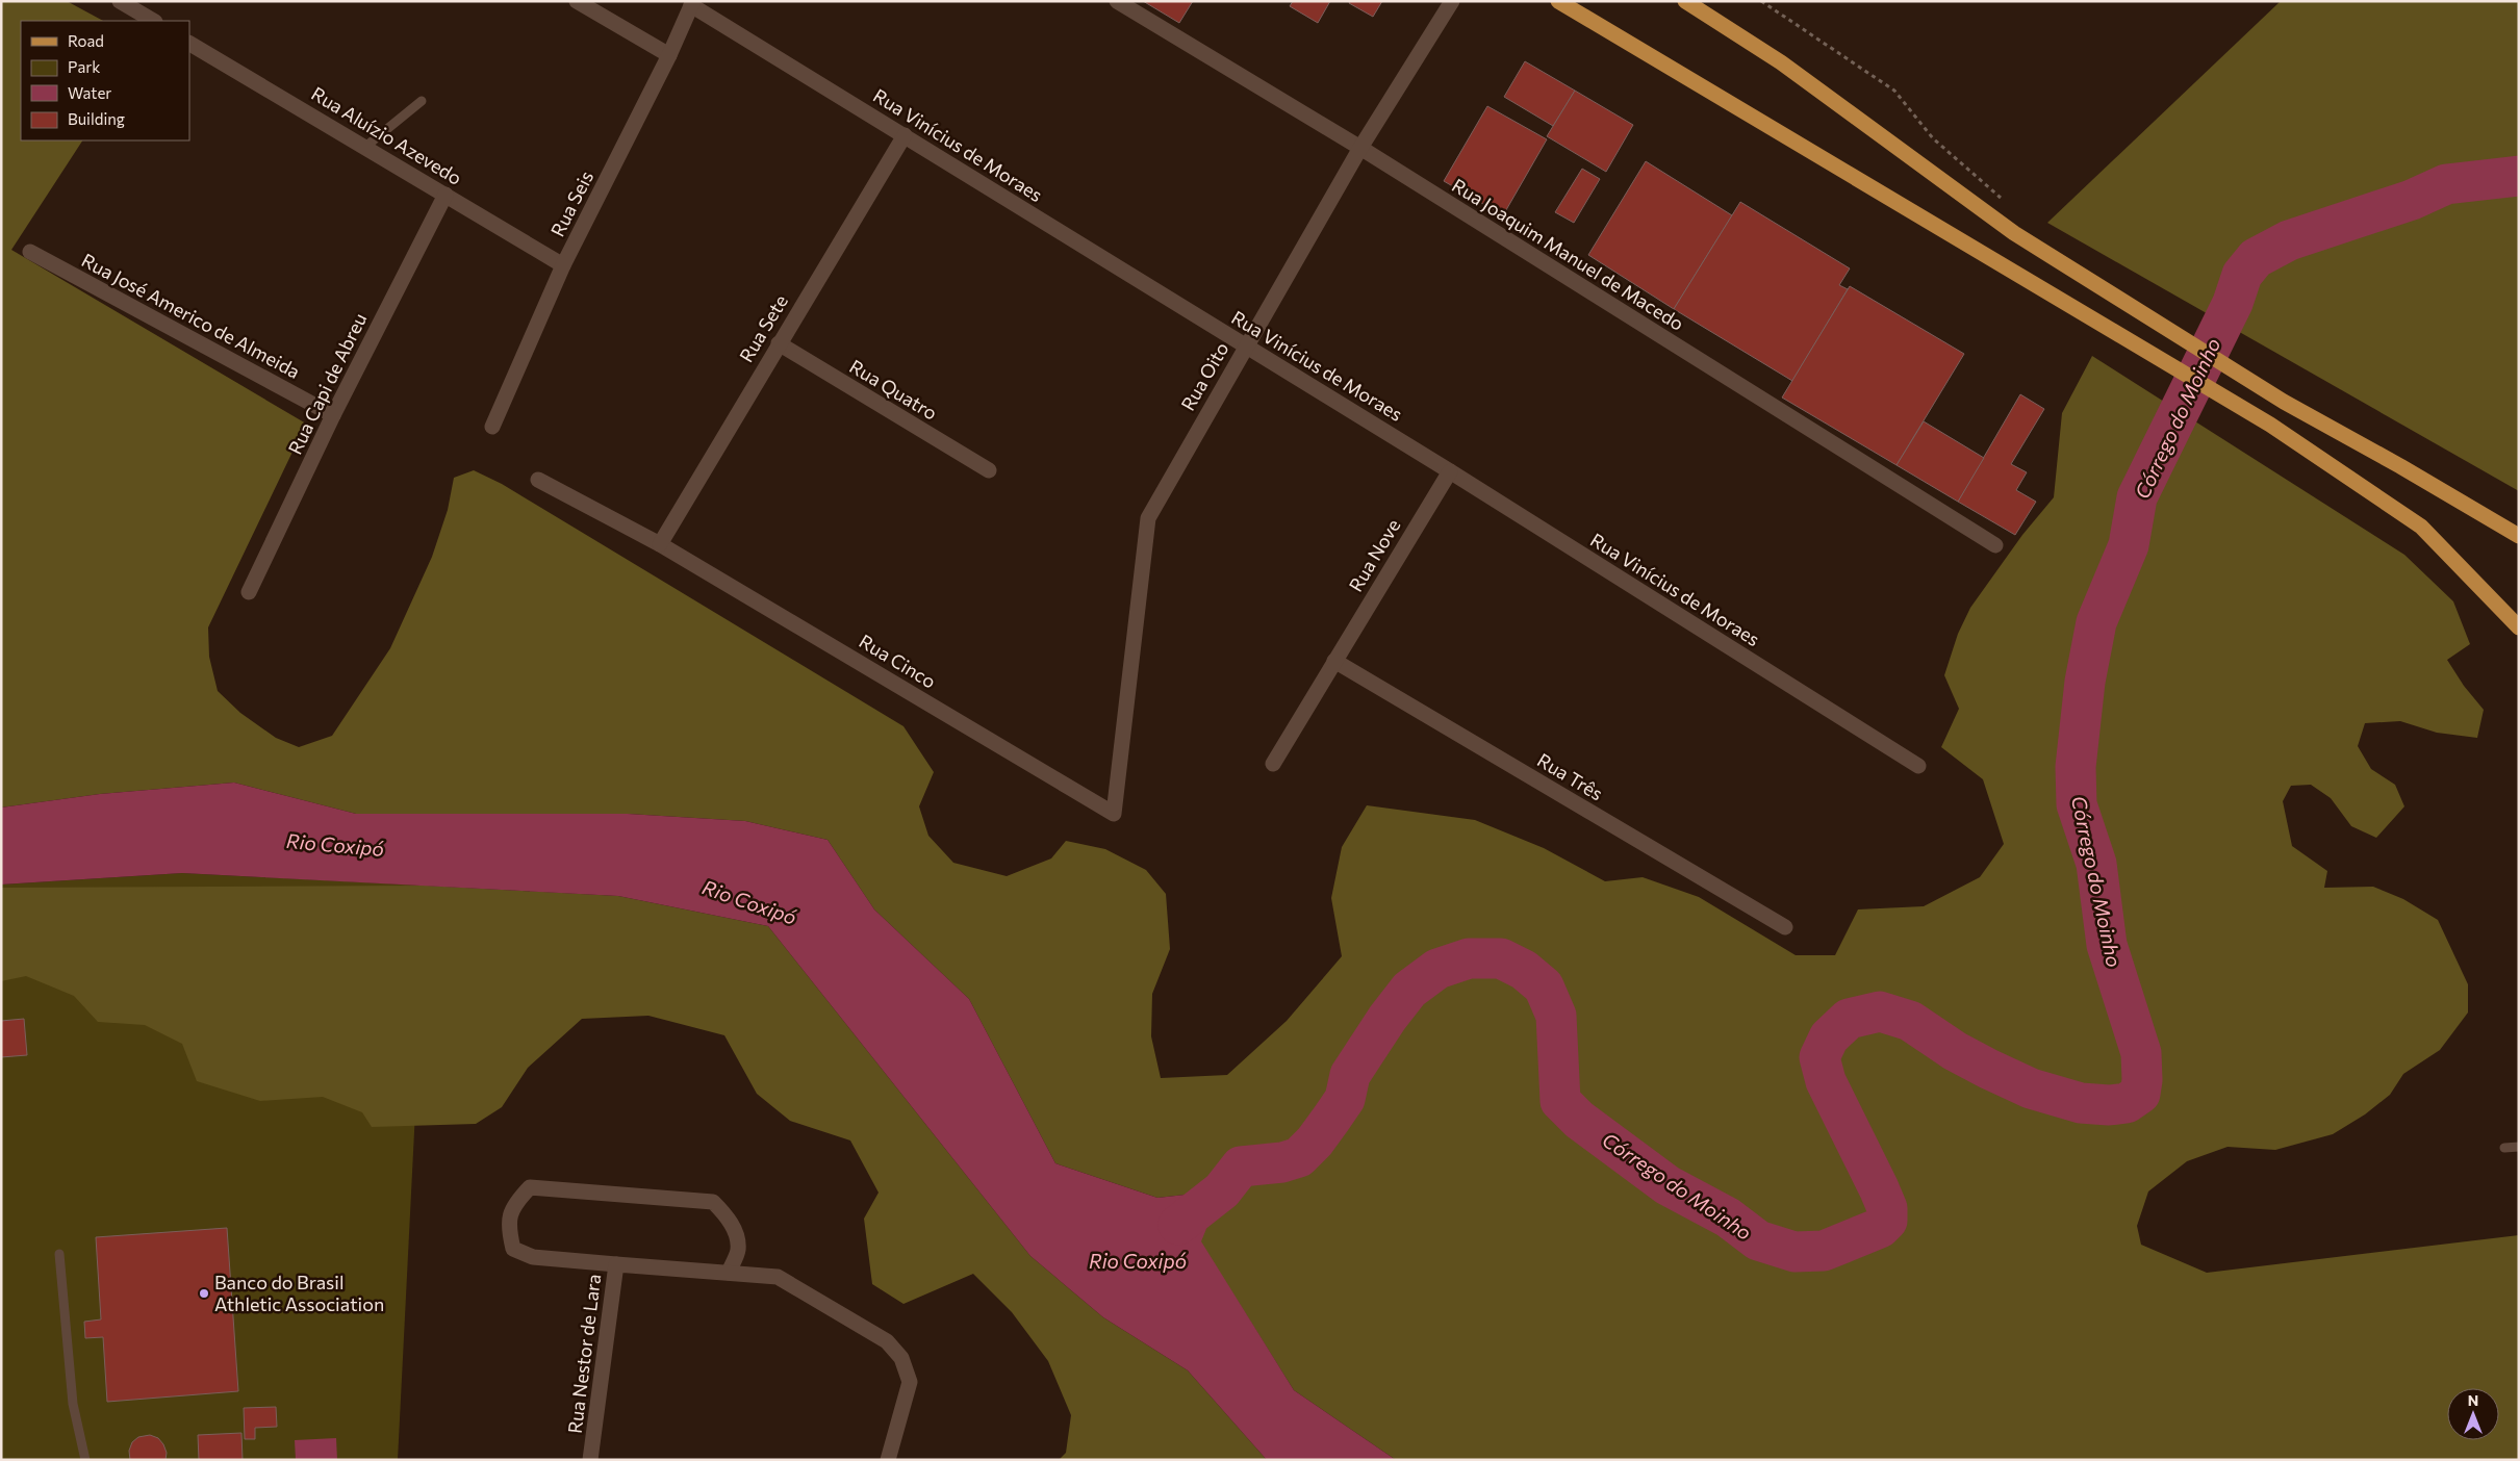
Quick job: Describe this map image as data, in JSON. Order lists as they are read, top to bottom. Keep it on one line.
{"streets":{"street":["Rua Aluízio Azevedo","Rua Vinícius de Moraes","Rua Seis","Rua Joaquim Manuel de Macedo","Rua José Americo de Almeida","Rua Sete","Rua Oito","Rua Capi de Abreu","Rua Quatro","Rua Nove","Rua Cinco","Rua Três","Rua Nestor de Lara"]},"crossings":[["Rua Aluízio Azevedo","Rua Seis"],["Rua Aluízio Azevedo","Rua Capi de Abreu"],["Rua Vinícius de Moraes","Rua Seis"],["Rua Vinícius de Moraes","Rua Sete"],["Rua Vinícius de Moraes","Rua Oito"],["Rua Vinícius de Moraes","Rua Nove"],["Rua Joaquim Manuel de Macedo","Rua Oito"],["Rua José Americo de Almeida","Rua Capi de Abreu"],["Rua Sete","Rua Quatro"],["Rua Sete","Rua Cinco"],["Rua Oito","Rua Cinco"],["Rua Nove","Rua Três"]],"water":["Córrego do Moinho","Rio Coxipó"],"places":["Banco do Brasil Athletic Association"],"legend":["Road","Park","Water","Building"],"north":"top"}
